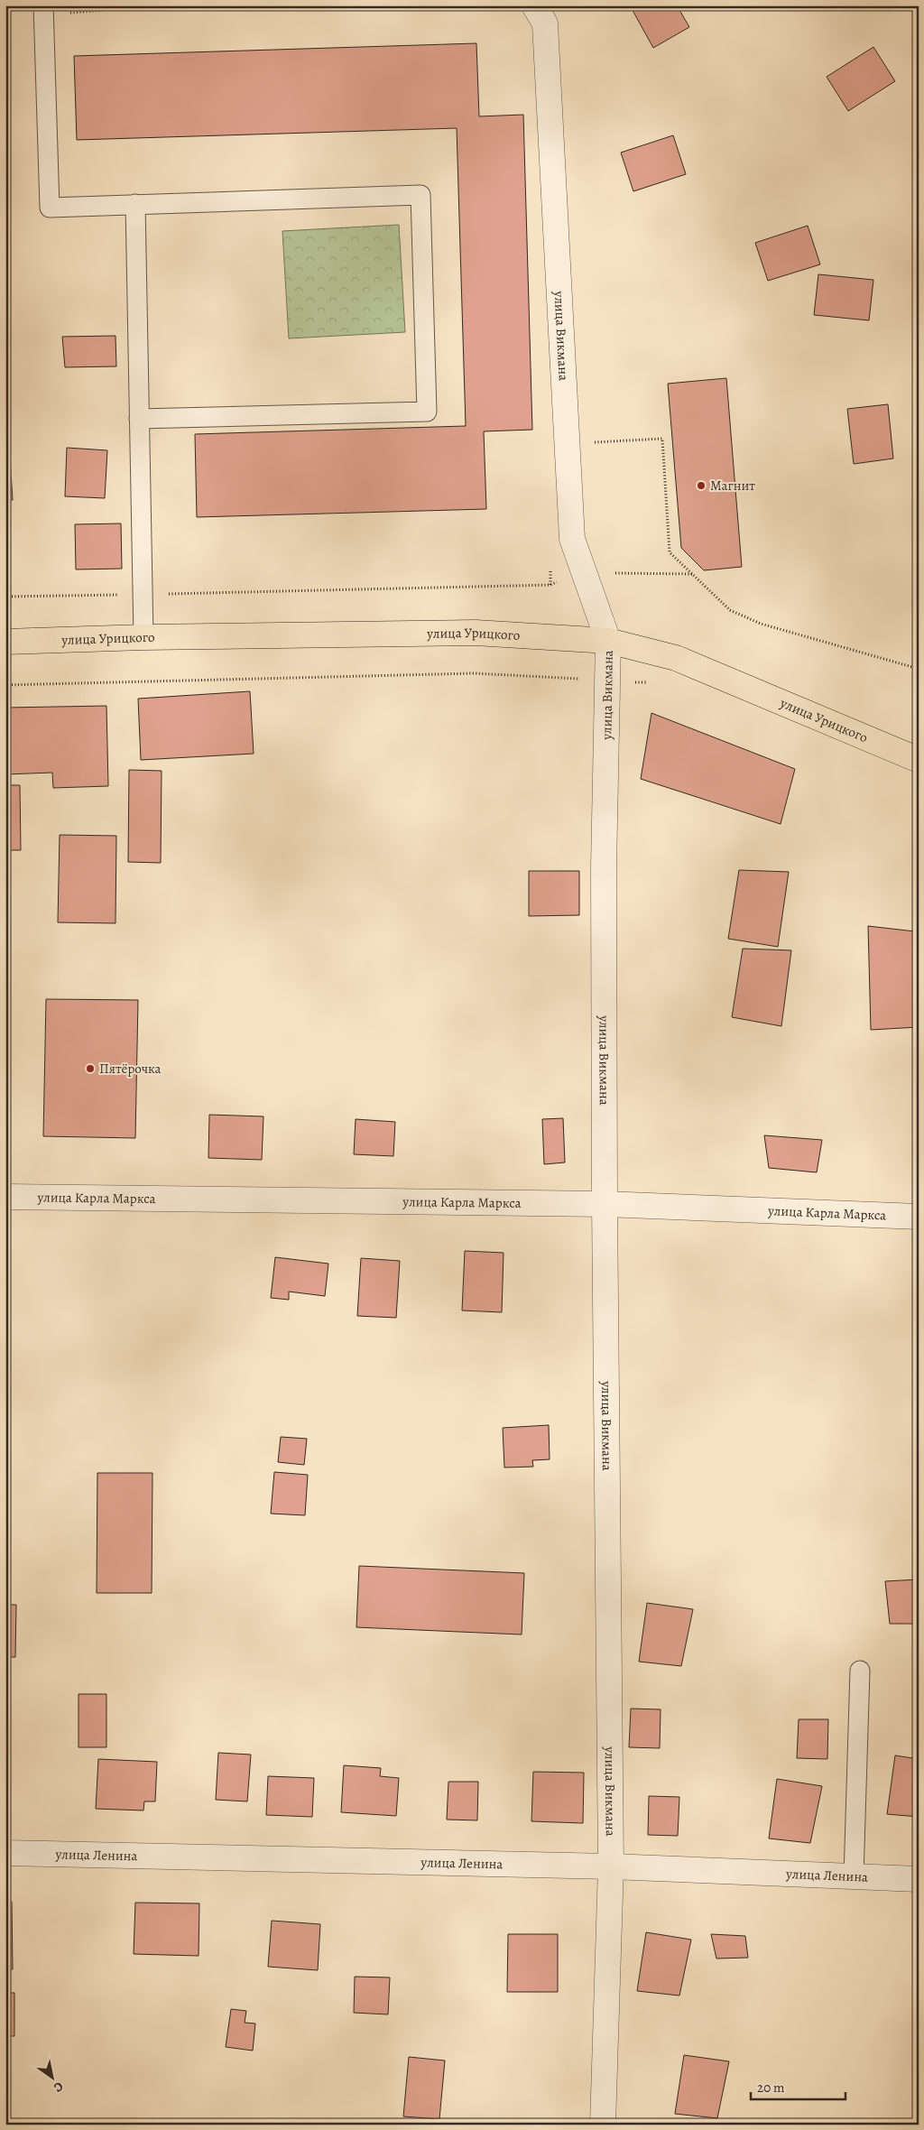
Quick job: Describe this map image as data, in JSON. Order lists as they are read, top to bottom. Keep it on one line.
{"streets":{"main road":["улица Урицкого"],"street":["улица Викмана","улица Карла Маркса","улица Ленина"]},"crossings":[["улица Викмана","улица Урицкого"],["улица Викмана","улица Карла Маркса"],["улица Викмана","улица Ленина"]],"places":["Магнит","Пятёрочка"],"scale_bar":"20 m","north":"bottom right"}
